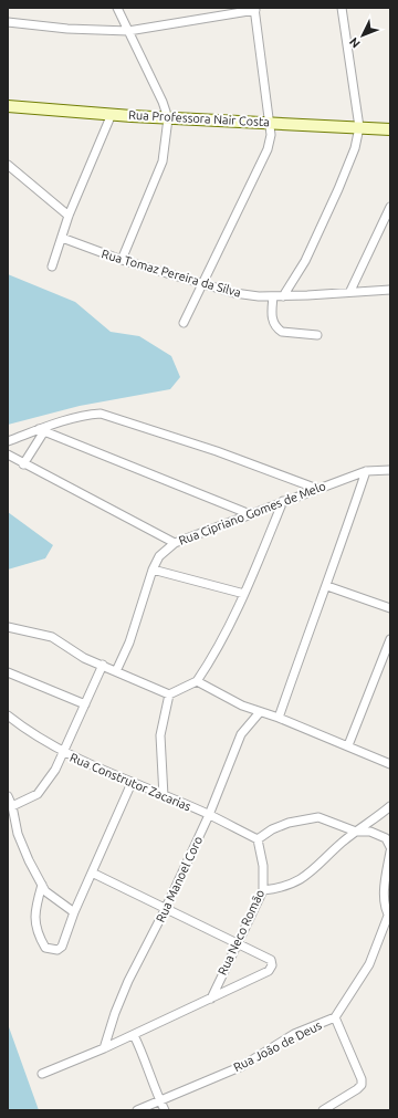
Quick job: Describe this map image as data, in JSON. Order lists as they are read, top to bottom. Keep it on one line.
{"streets":{"main road":["Rua Professora Nair Costa"],"street":["Rua Tomaz Pereira da Silva","Rua Cipriano Gomes de Melo","Rua Construtor Zacarias","Rua Manoel Coro","Rua Neco Romão","Rua João de Deus"]},"crossings":[["Rua Construtor Zacarias","Rua Manoel Coro"],["Rua Construtor Zacarias","Rua Neco Romão"]],"north":"bottom left"}
